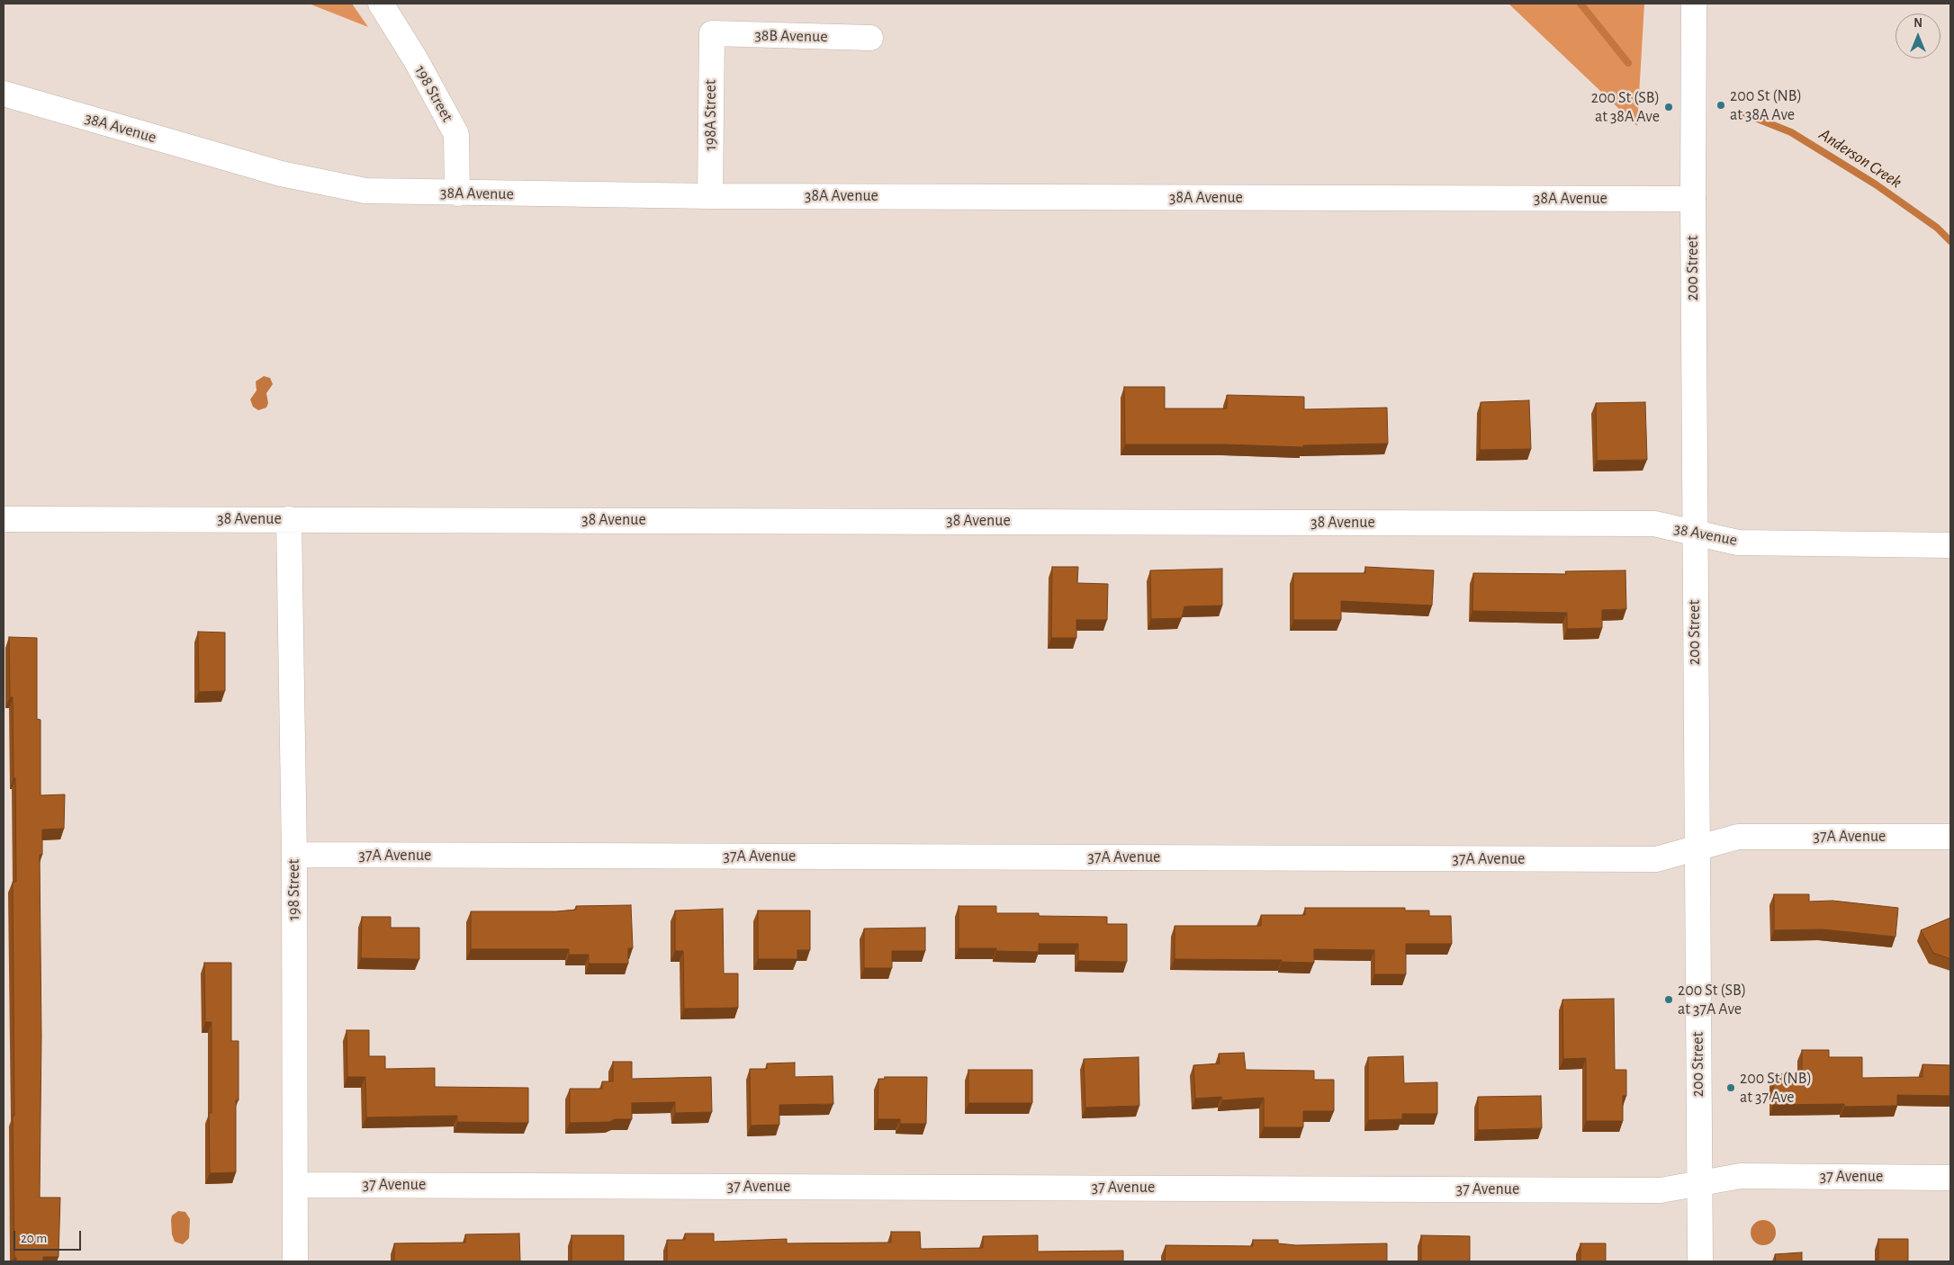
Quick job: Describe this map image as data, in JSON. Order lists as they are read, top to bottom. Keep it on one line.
{"streets":{"street":["38B Avenue","198 Street","198A Street","38A Avenue","200 Street","38 Avenue","37A Avenue","37 Avenue"]},"crossings":[["38B Avenue","198A Street"],["198 Street","38A Avenue"],["198 Street","38 Avenue"],["198 Street","37A Avenue"],["198 Street","37 Avenue"],["198A Street","38A Avenue"],["38A Avenue","200 Street"],["200 Street","38 Avenue"],["200 Street","37A Avenue"],["200 Street","37 Avenue"]],"water":["Anderson Creek"],"places":["200 St (NB) at 38A Ave","200 St (SB) at 38A Ave","200 St (SB) at 37A Ave","200 St (NB) at 37 Ave"],"scale_bar":"20 m","north":"top"}
